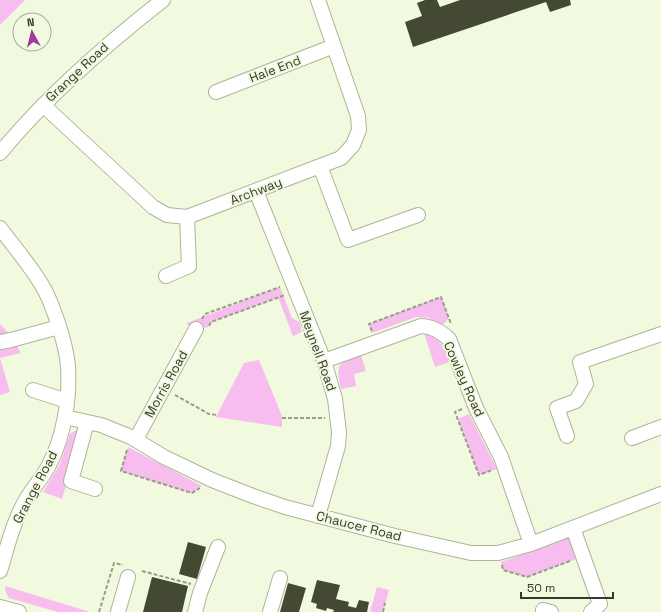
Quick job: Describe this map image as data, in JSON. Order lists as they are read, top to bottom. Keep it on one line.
{"streets":{"street":["Hale End","Grange Road","Archway","Meynell Road","Cowley Road","Morris Road","Chaucer Road"]},"crossings":[["Hale End","Archway"],["Grange Road","Archway"],["Grange Road","Chaucer Road"],["Archway","Meynell Road"],["Meynell Road","Cowley Road"],["Meynell Road","Chaucer Road"],["Cowley Road","Chaucer Road"],["Morris Road","Chaucer Road"]],"scale_bar":"50 m","north":"top"}
